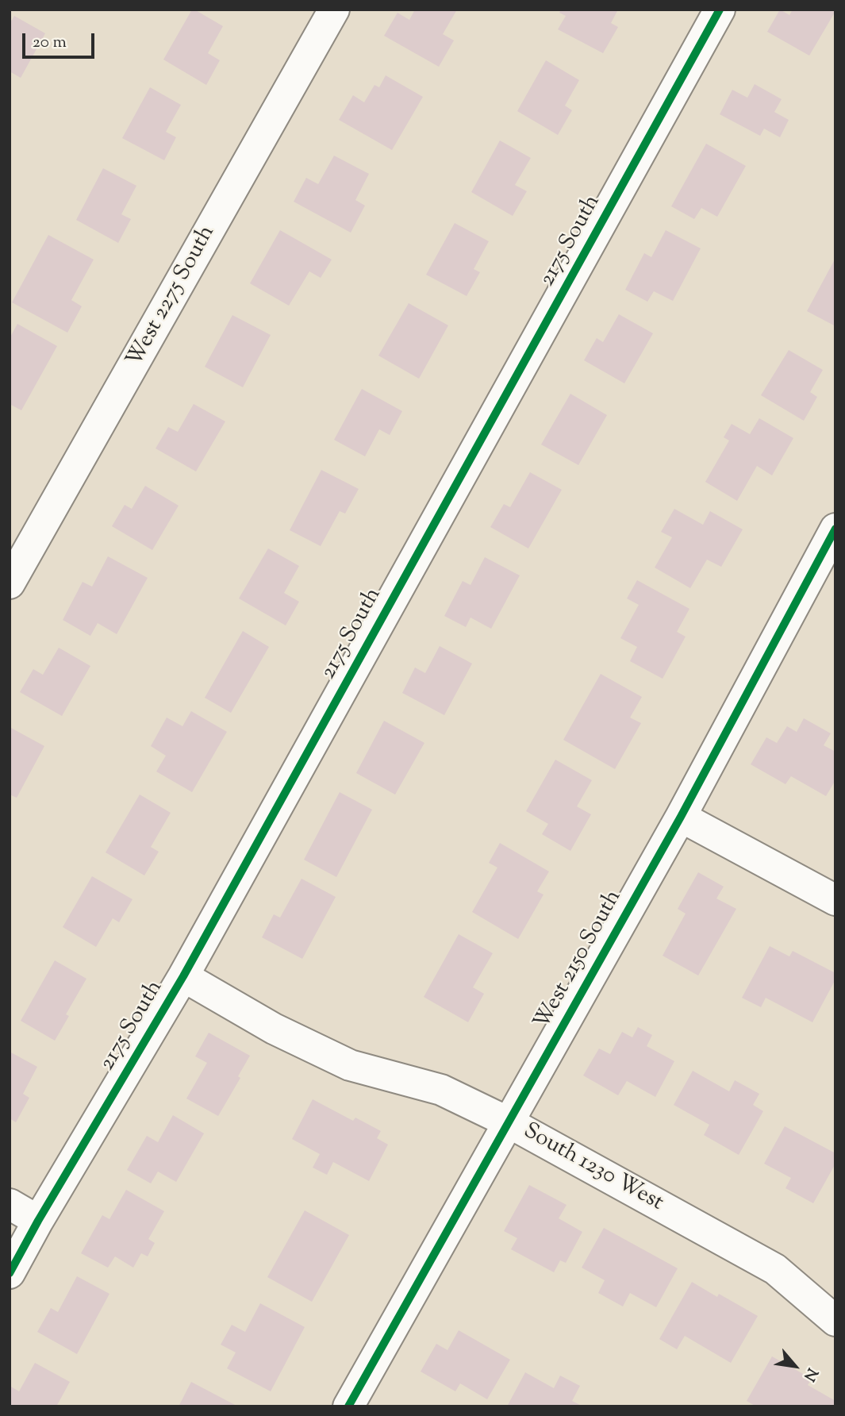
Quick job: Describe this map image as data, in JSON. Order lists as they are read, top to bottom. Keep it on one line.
{"streets":{"street":["2175 South","West 2275 South","West 2150 South","South 1230 West"]},"crossings":[["2175 South","South 1230 West"],["West 2150 South","South 1230 West"]],"scale_bar":"20 m","north":"bottom right"}
